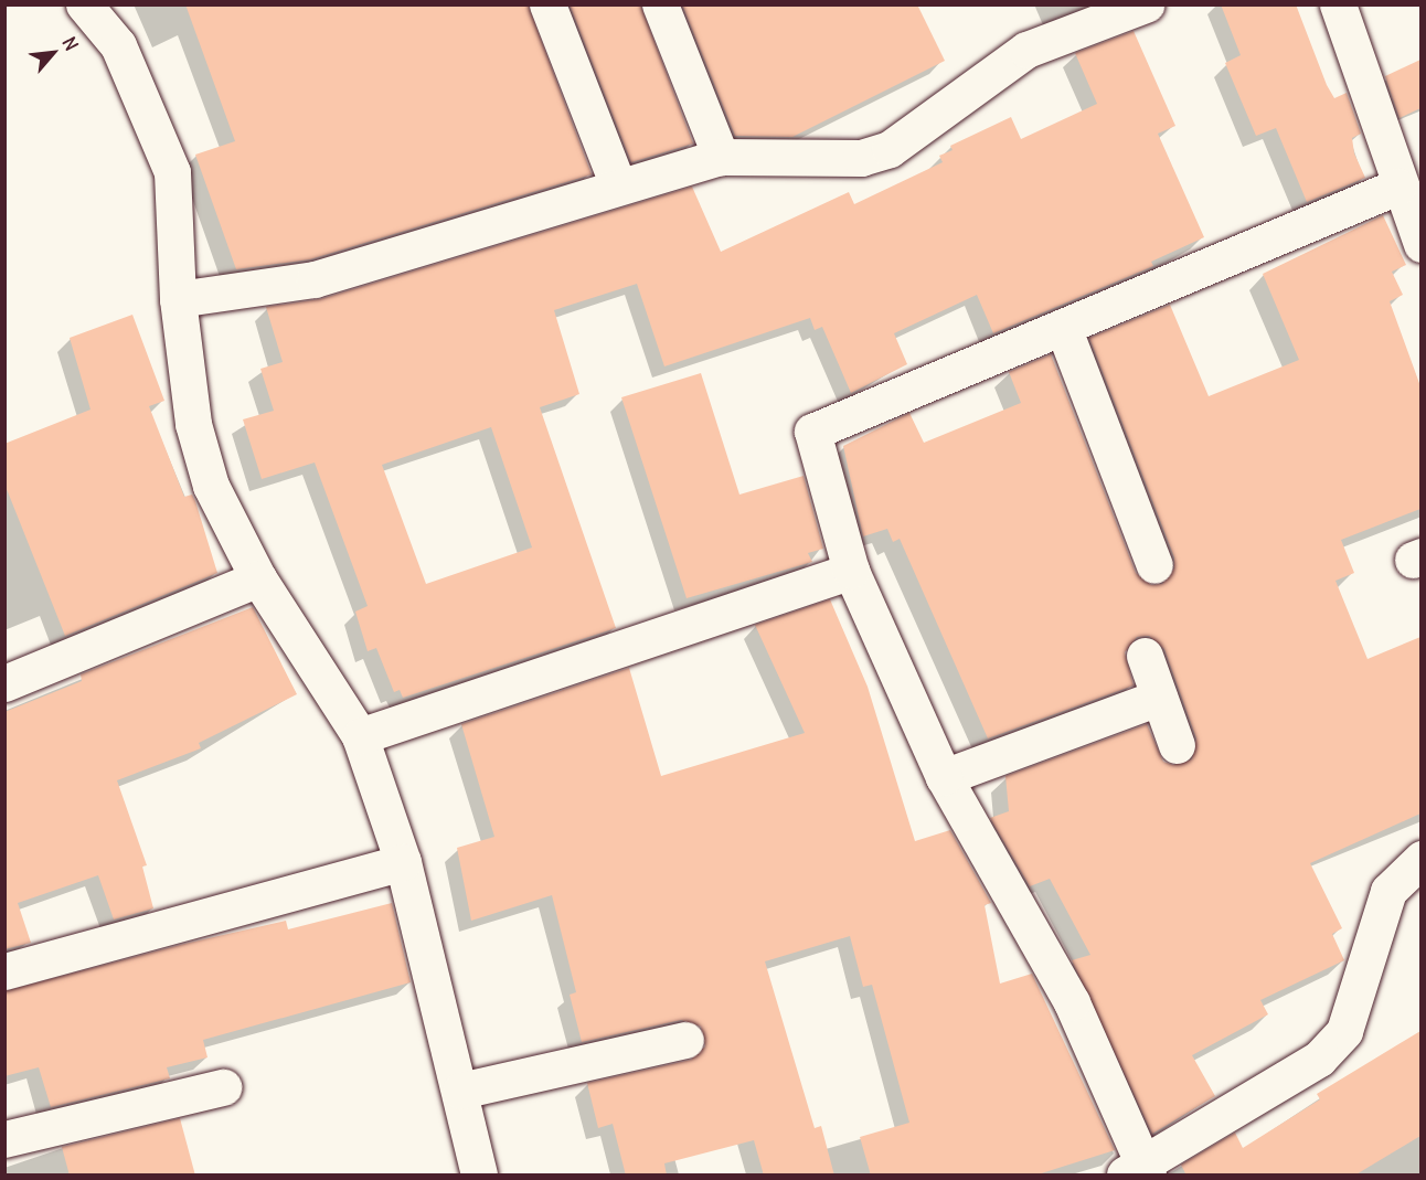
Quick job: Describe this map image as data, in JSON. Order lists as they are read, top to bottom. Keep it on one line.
{"north":"top right"}
